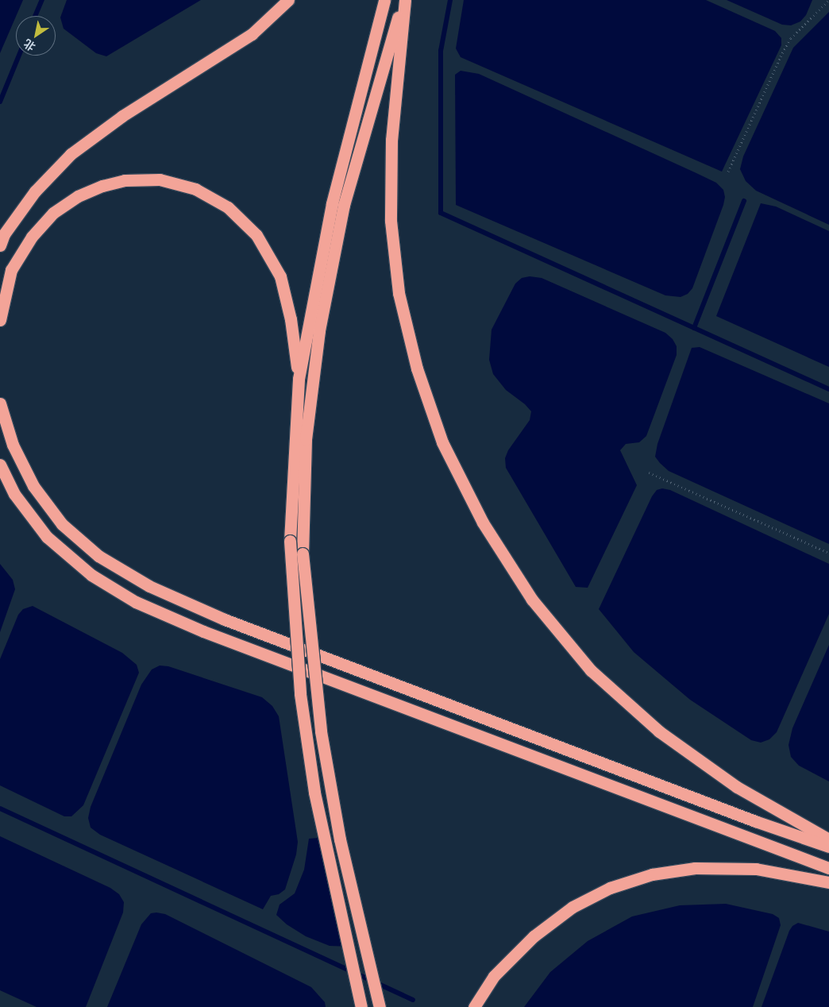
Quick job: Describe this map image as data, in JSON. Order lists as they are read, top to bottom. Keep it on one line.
{"north":"bottom left"}
